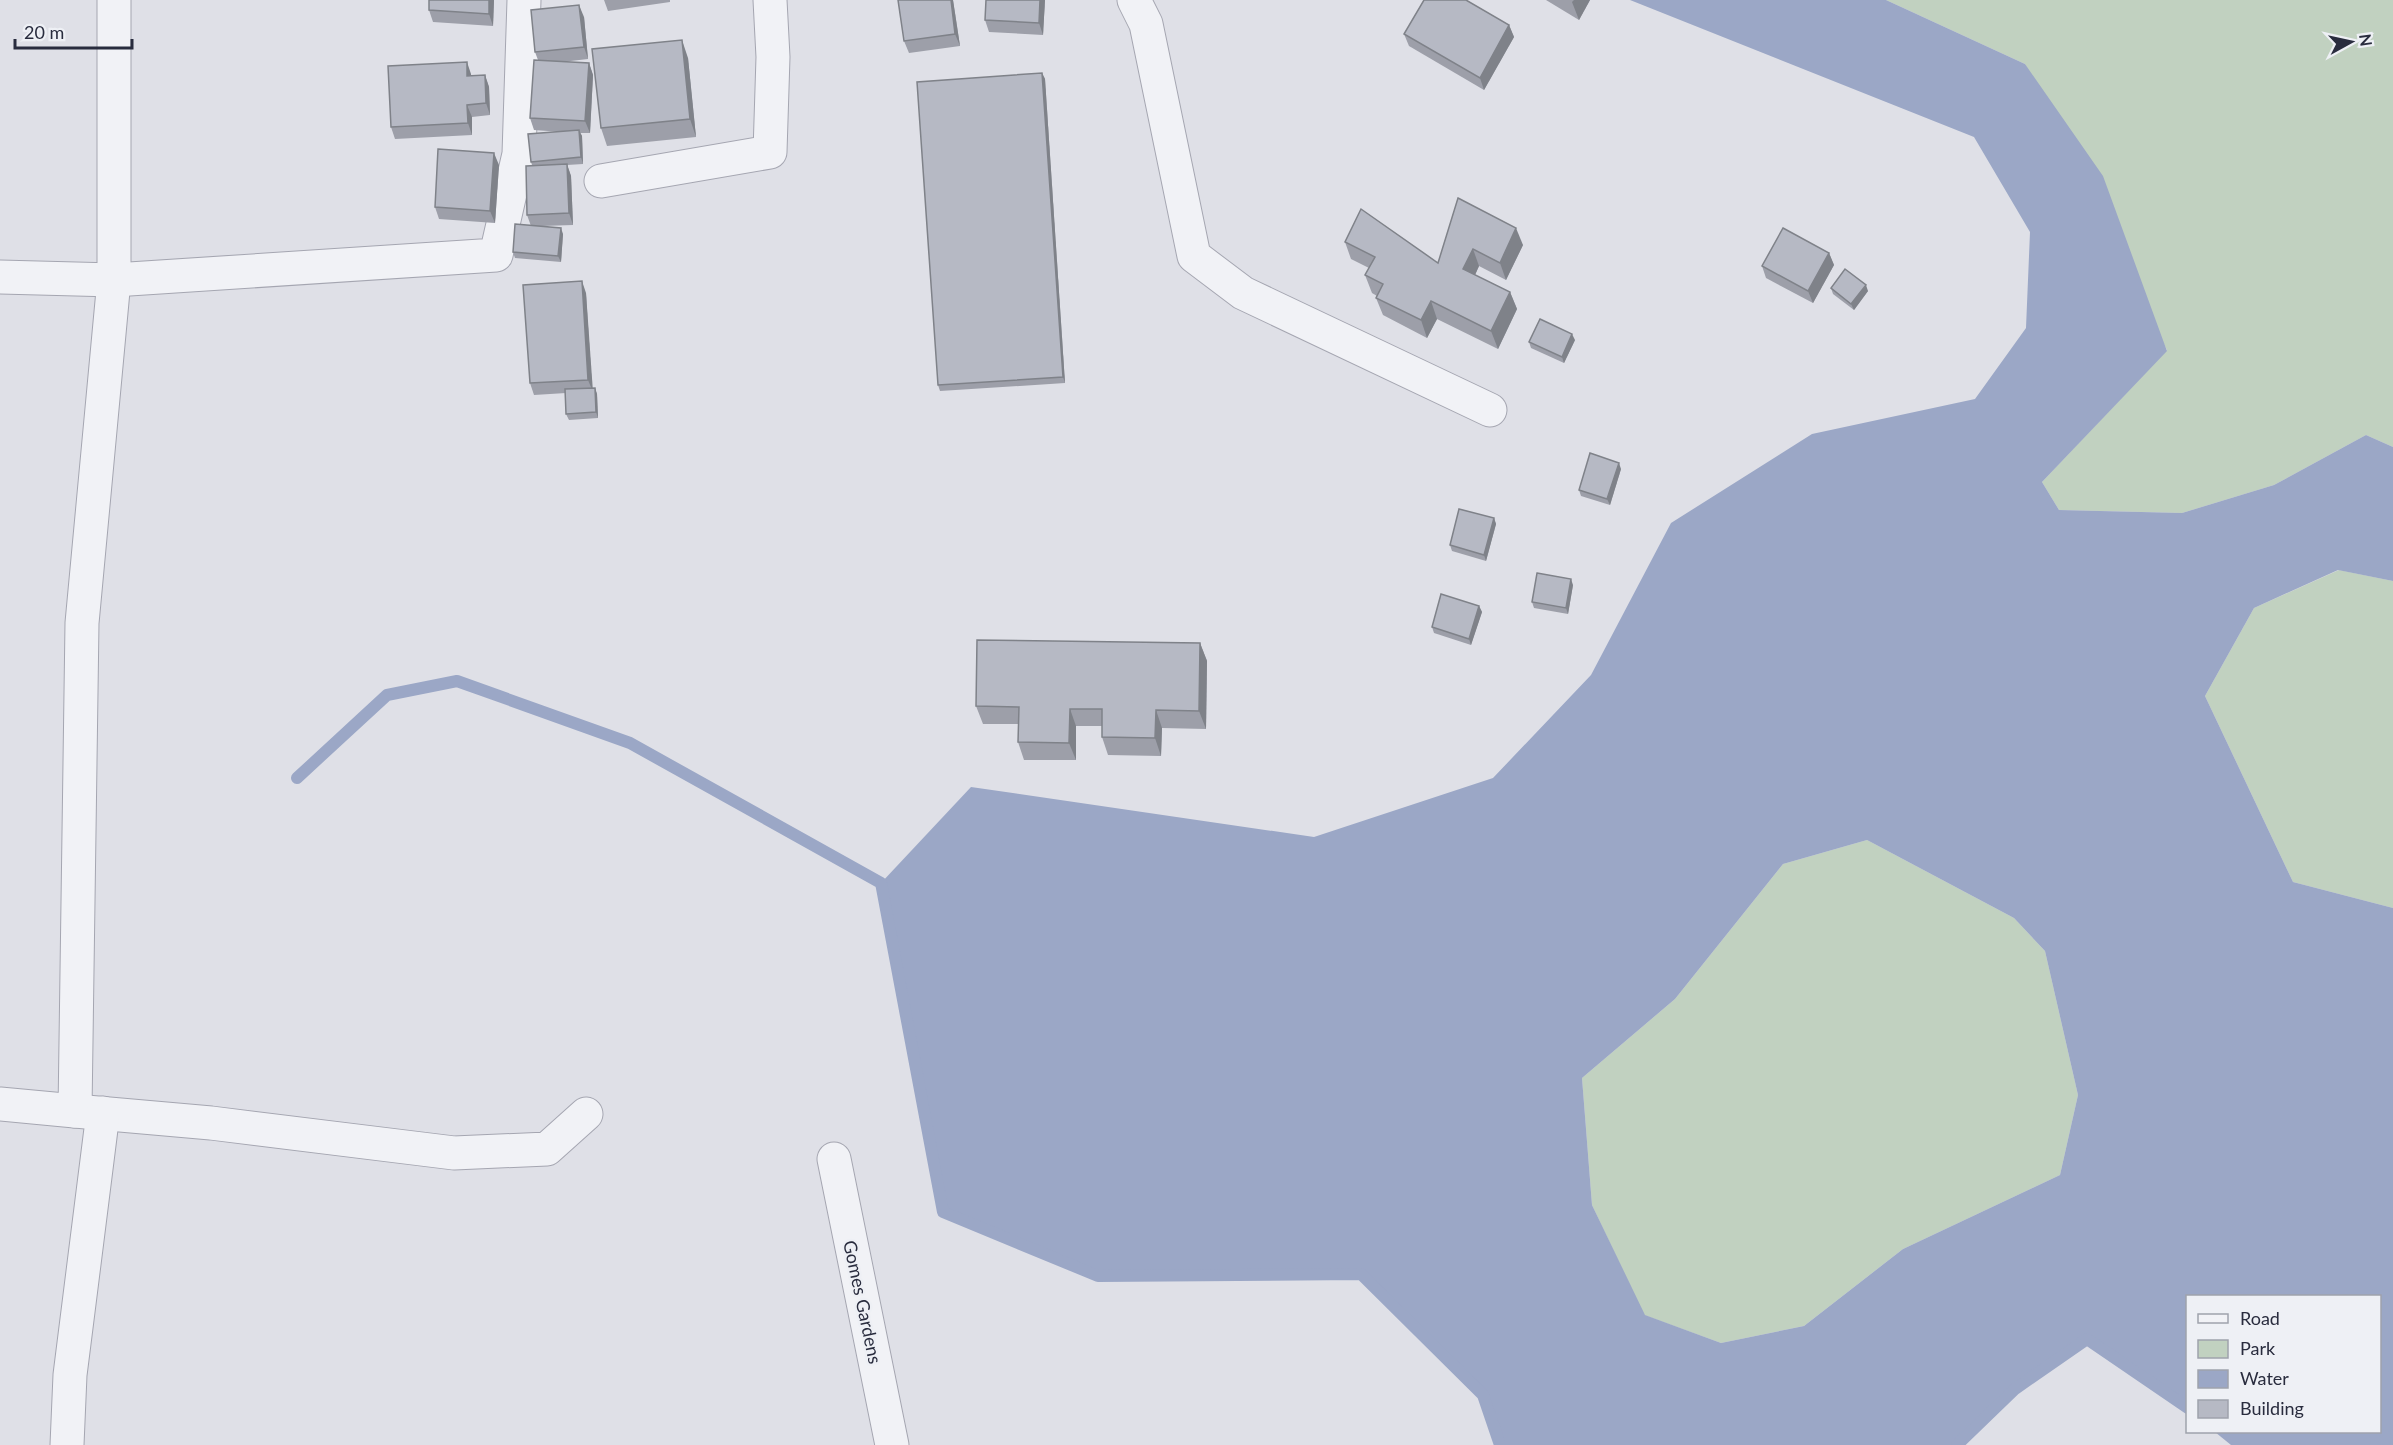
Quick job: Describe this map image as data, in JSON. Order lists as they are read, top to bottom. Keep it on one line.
{"streets":{"street":["Gomes Gardens"]},"legend":["Road","Park","Water","Building"],"scale_bar":"20 m","north":"right"}
